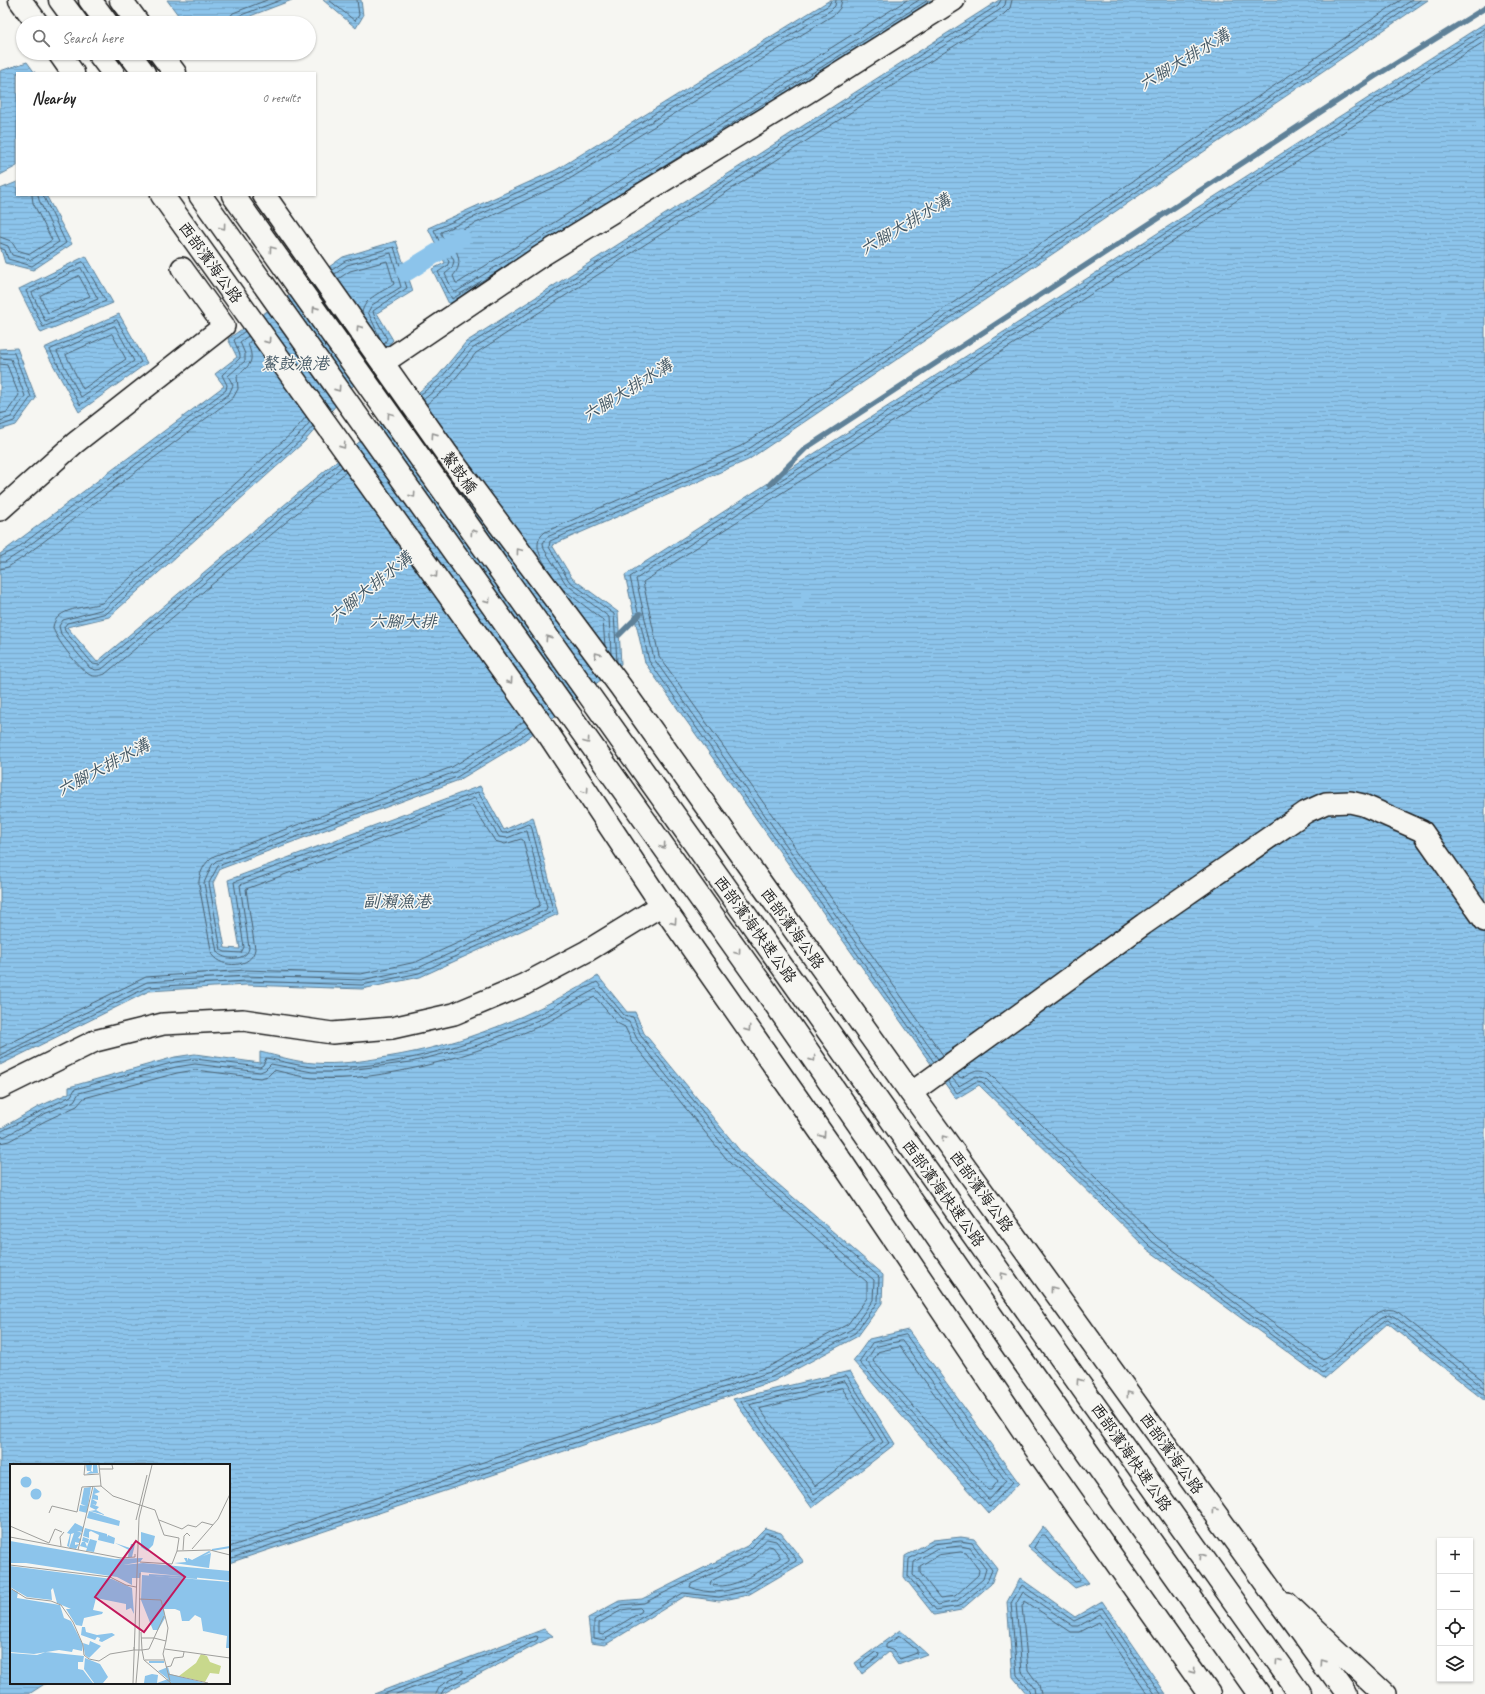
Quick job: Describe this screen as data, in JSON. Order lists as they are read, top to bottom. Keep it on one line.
{"streets":{"main road":["西部濱海公路","鰲鼓橋","西部濱海快速公路"]},"crossings":[["西部濱海公路","鰲鼓橋"],["鰲鼓橋","西部濱海快速公路"]],"one_way":["鰲鼓橋"],"water":["六腳大排水溝","鰲鼓漁港","六腳大排","副瀨漁港"],"page":{"search":"Search here","heading":["Nearby","0 results"],"map_buttons":["+","−"]}}
